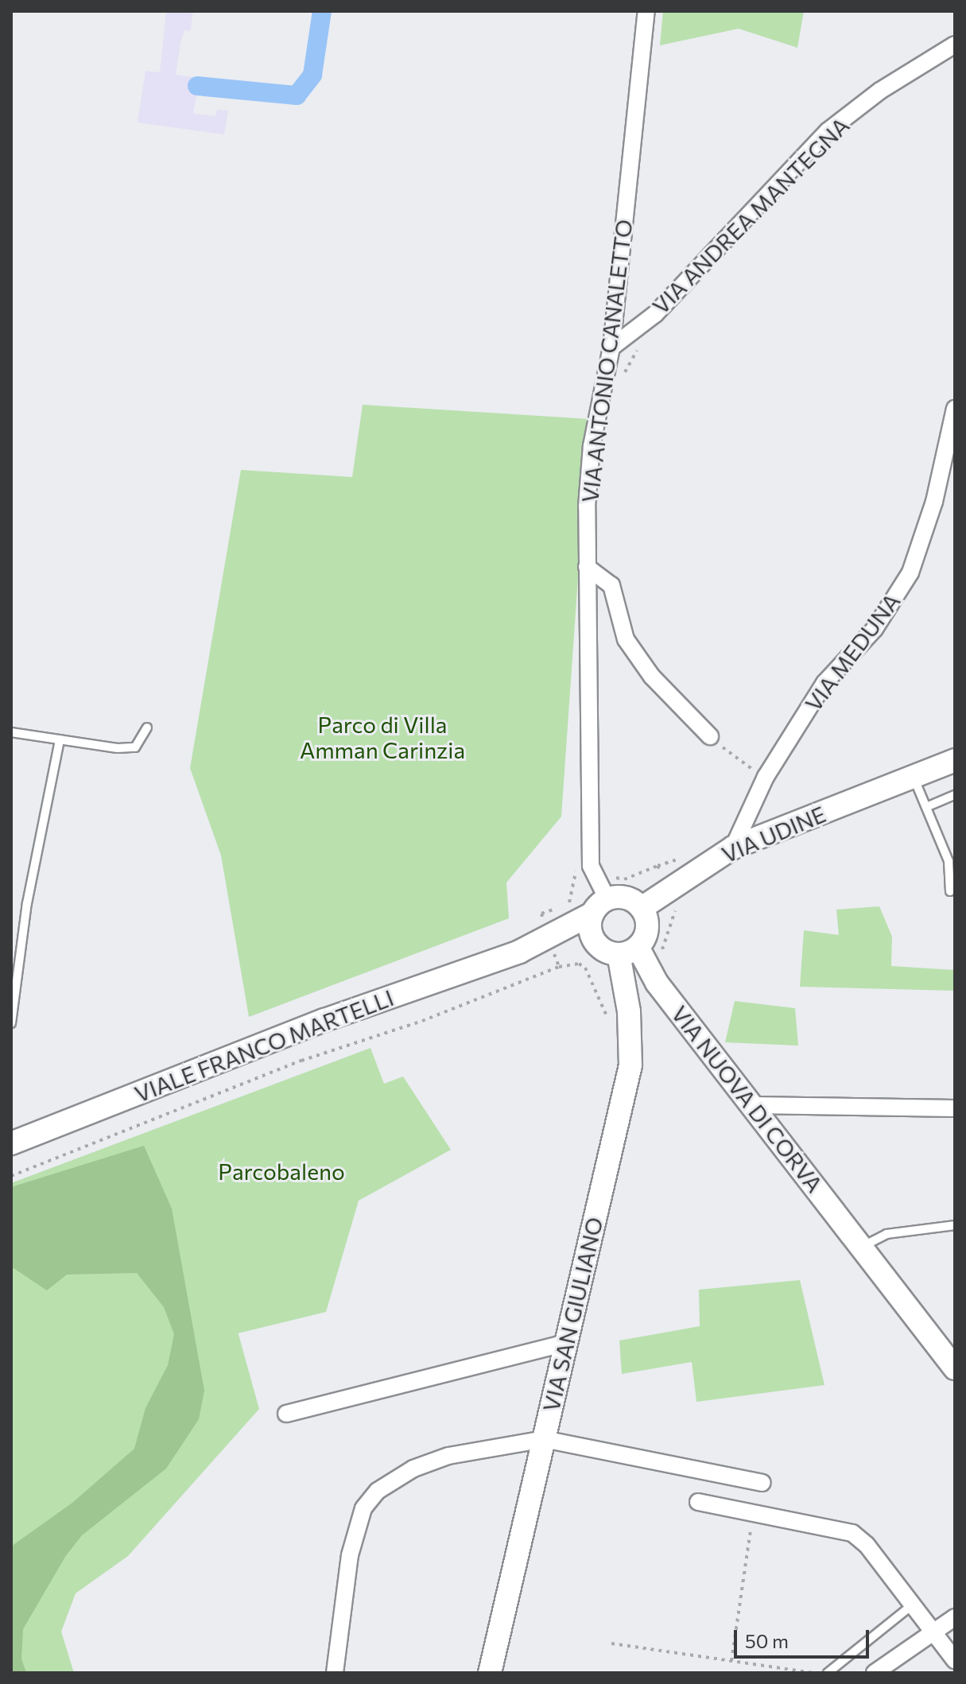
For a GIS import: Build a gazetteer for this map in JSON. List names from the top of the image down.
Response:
{
  "streets": {
    "main road": [
      "VIA UDINE",
      "VIALE FRANCO MARTELLI",
      "VIA NUOVA DI CORVA",
      "VIA SAN GIULIANO"
    ],
    "street": ["VIA ANDREA MANTEGNA", "VIA ANTONIO CANALETTO", "VIA MEDUNA"]
  },
  "crossings": [
    ["VIA ANDREA MANTEGNA", "VIA ANTONIO CANALETTO"],
    ["VIA ANTONIO CANALETTO", "VIA UDINE"],
    ["VIA ANTONIO CANALETTO", "VIALE FRANCO MARTELLI"],
    ["VIA ANTONIO CANALETTO", "VIA NUOVA DI CORVA"],
    ["VIA ANTONIO CANALETTO", "VIA SAN GIULIANO"],
    ["VIA MEDUNA", "VIA UDINE"],
    ["VIA UDINE", "VIALE FRANCO MARTELLI"],
    ["VIA UDINE", "VIA NUOVA DI CORVA"],
    ["VIA UDINE", "VIA SAN GIULIANO"],
    ["VIALE FRANCO MARTELLI", "VIA NUOVA DI CORVA"],
    ["VIALE FRANCO MARTELLI", "VIA SAN GIULIANO"],
    ["VIA NUOVA DI CORVA", "VIA SAN GIULIANO"]
  ],
  "parks": ["Parco di Villa Amman Carinzia", "Parcobaleno"],
  "scale_bar": "50 m"
}
